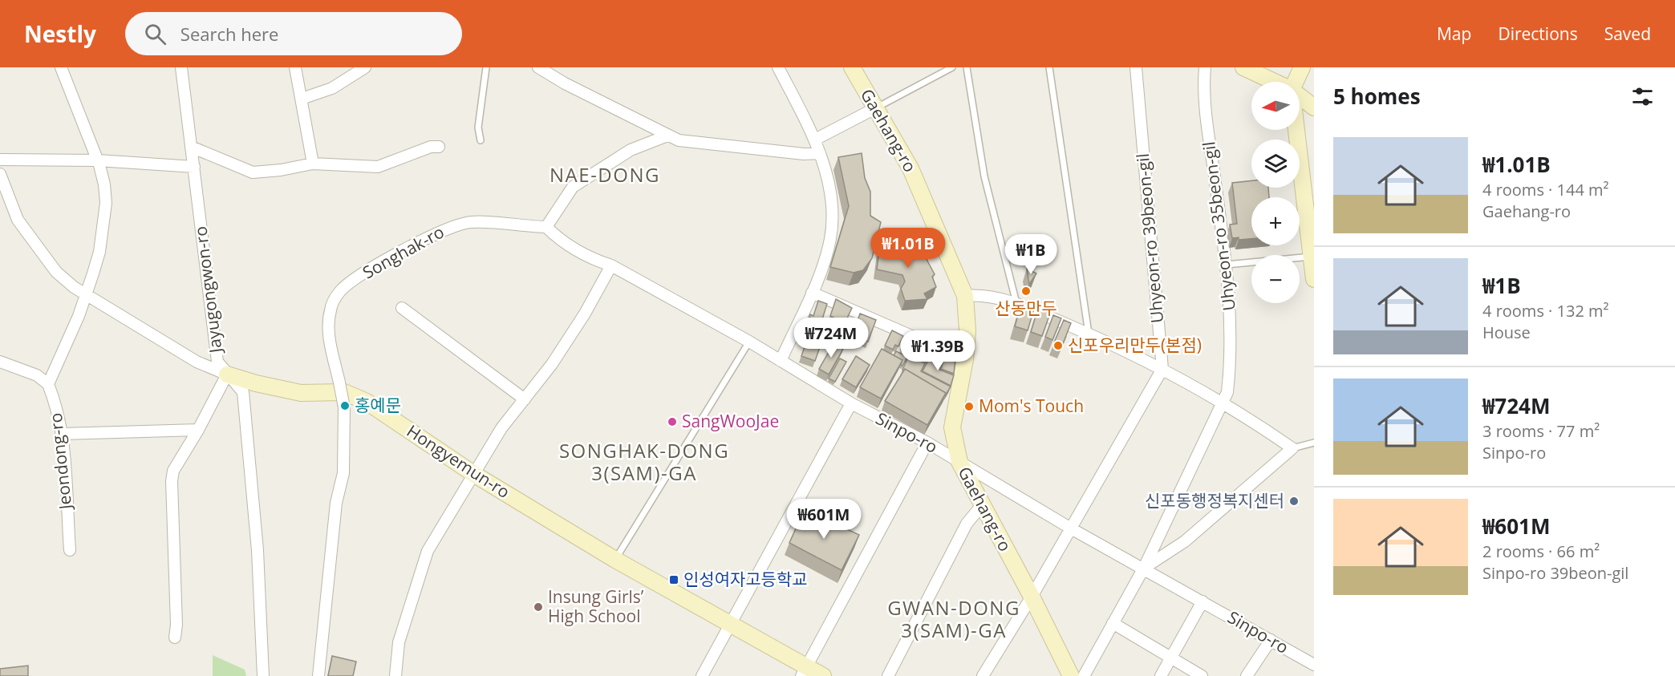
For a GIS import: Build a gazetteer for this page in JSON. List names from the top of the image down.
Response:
{
  "streets": {
    "street": [
      "Gaehang-ro",
      "Uhyeon-ro 35beon-gil",
      "Uhyeon-ro 39beon-gil",
      "Songhak-ro",
      "Jayugongwon-ro",
      "Sinpo-ro",
      "Jeondong-ro",
      "Hongyemun-ro"
    ]
  },
  "crossings": [
    ["Gaehang-ro", "Sinpo-ro"],
    ["Uhyeon-ro 35beon-gil", "Sinpo-ro"],
    ["Jayugongwon-ro", "Hongyemun-ro"]
  ],
  "districts": ["NAE-DONG", "SONGHAK-DONG 3(SAM)-GA", "GWAN-DONG 3(SAM)-GA"],
  "places": {
    "other": [
      "산동만두",
      "신포우리만두(본점)",
      "홍예문",
      "Mom's Touch",
      "SangWooJae",
      "신포동행정복지센터",
      "Insung Girls’ High School"
    ],
    "transit": ["인성여자고등학교"]
  },
  "north": "left",
  "page": {
    "header": "Nestly",
    "search": "Search here",
    "nav": ["Map", "Directions", "Saved"],
    "heading": "5 homes",
    "map_buttons": ["+", "−"],
    "list": [
      {
        "name": "₩1.01B",
        "note": "4 rooms · 144 m² · Gaehang-ro"
      },
      {
        "name": "₩1B",
        "note": "4 rooms · 132 m² · House"
      },
      {
        "name": "₩724M",
        "note": "3 rooms · 77 m² · Sinpo-ro"
      },
      {
        "name": "₩601M",
        "note": "2 rooms · 66 m² · Sinpo-ro 39beon-gil"
      }
    ],
    "price": [
      "₩1.01B",
      "₩1B",
      "₩724M",
      "₩1.39B",
      "₩601M"
    ]
  }
}
